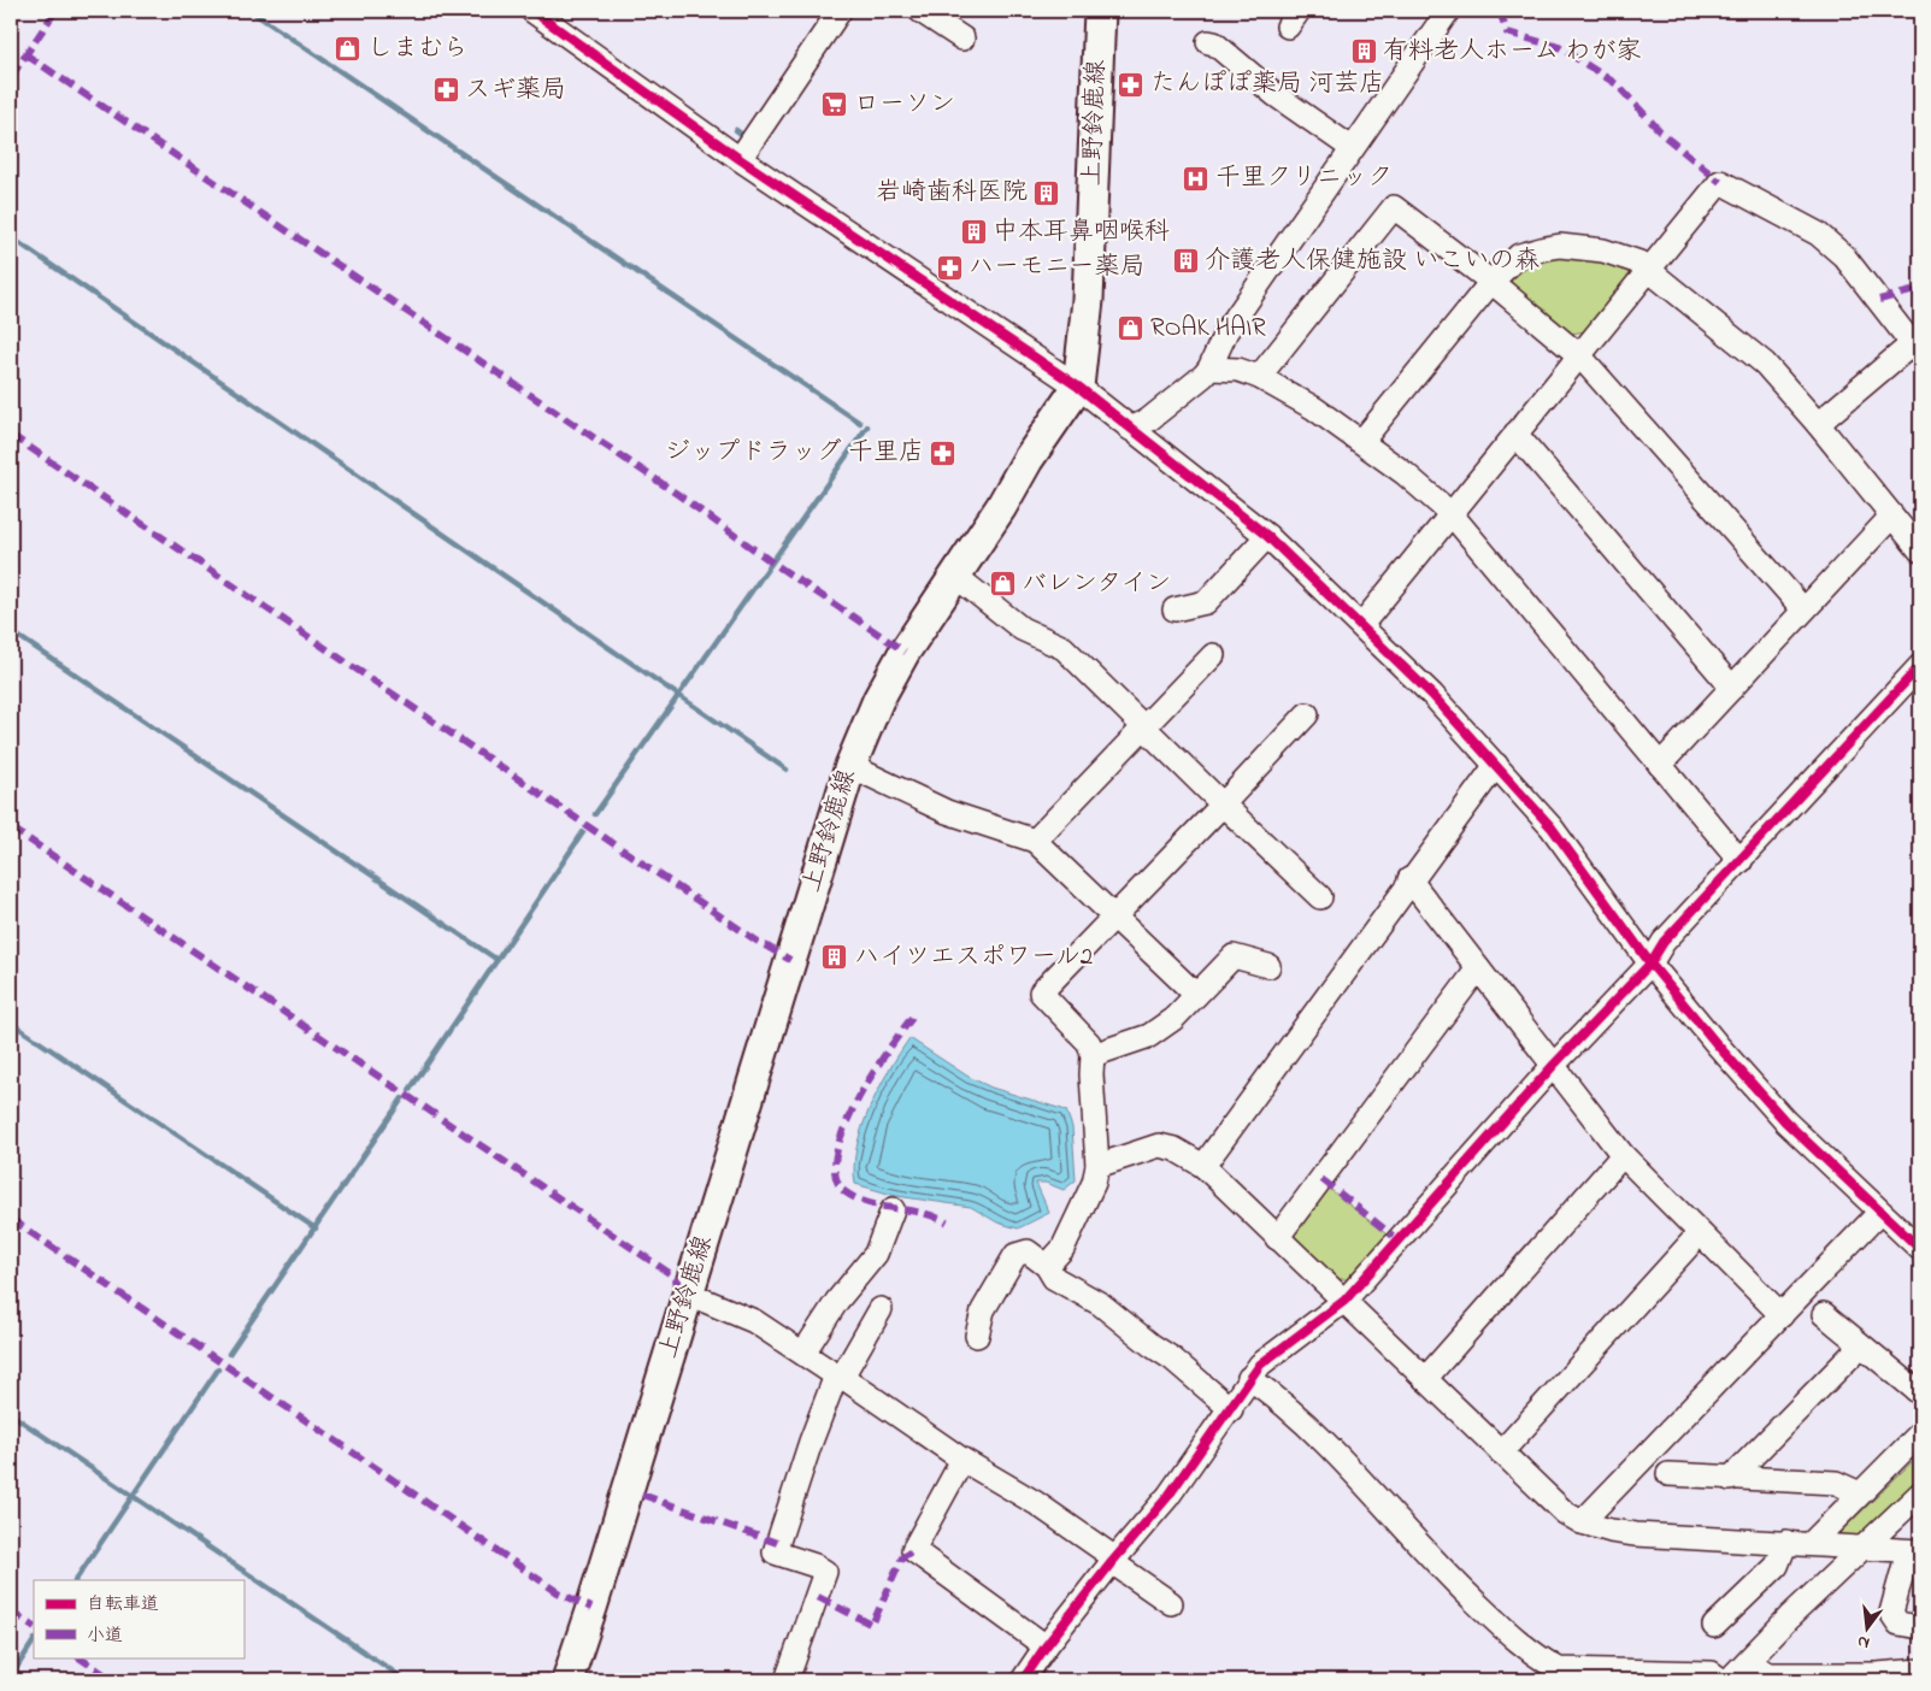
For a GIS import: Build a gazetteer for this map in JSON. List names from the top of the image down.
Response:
{
  "streets": {
    "main road": ["上野鈴鹿線"]
  },
  "places": {
    "shop": ["しまむら", "ROAK HAIR", "バレンタイン"],
    "building": [
      "有料老人ホーム わが家",
      "岩崎歯科医院",
      "中本耳鼻咽喉科",
      "介護老人保健施設 いこいの森",
      "ハイツエスポワール2"
    ],
    "pharmacy": [
      "たんぽぽ薬局 河芸店",
      "スギ薬局",
      "ハーモニー薬局",
      "ジップドラッグ 千里店"
    ],
    "supermarket": ["ローソン"],
    "hospital": ["千里クリニック"]
  },
  "legend": ["自転車道", "小道"],
  "north": "bottom"
}
